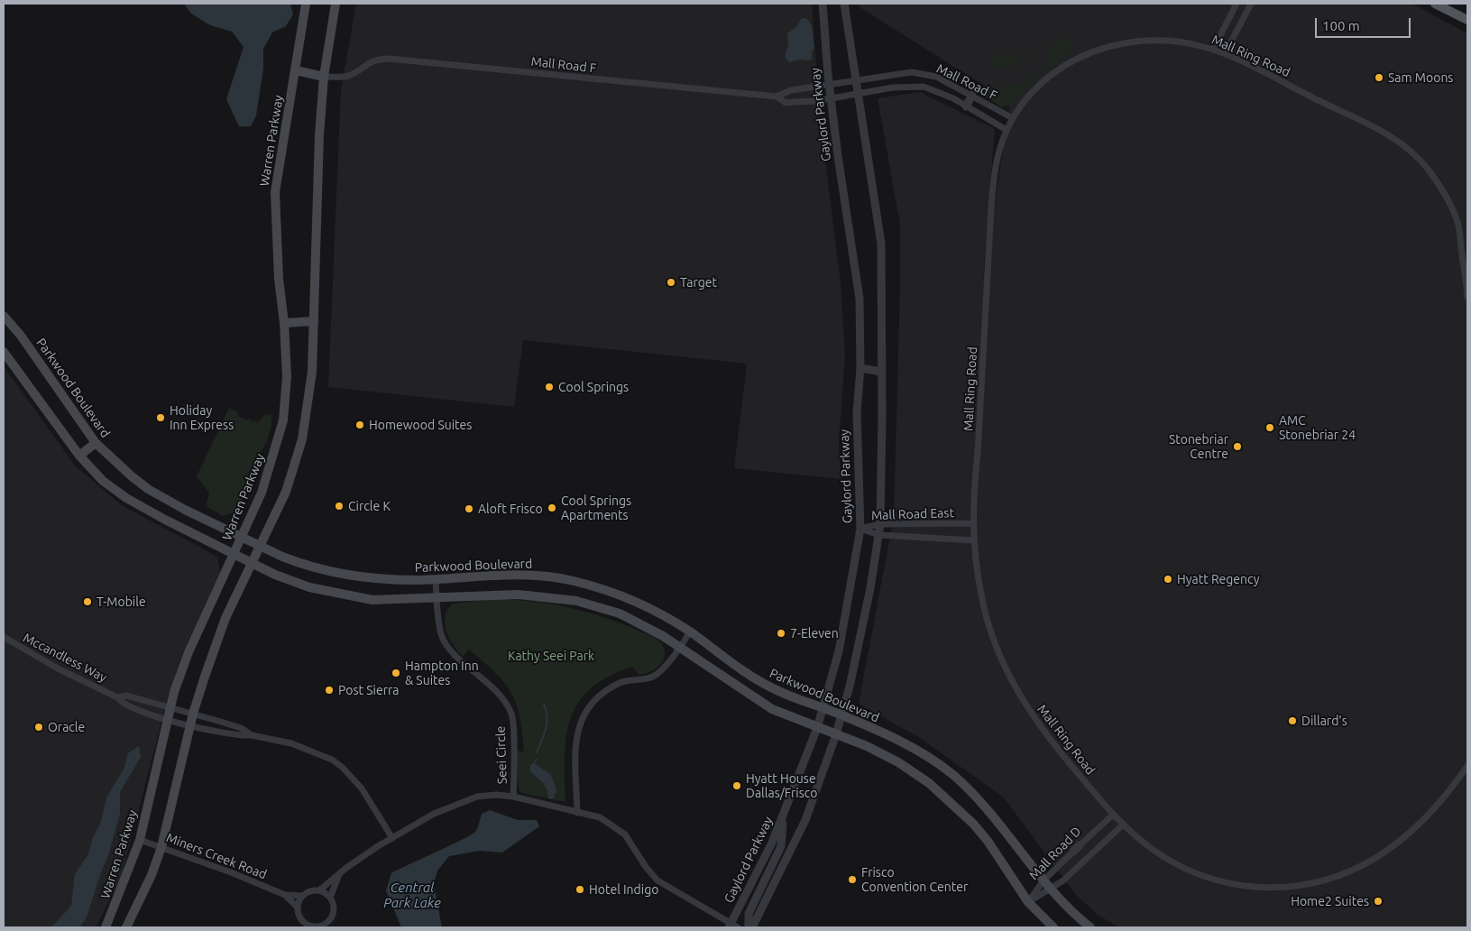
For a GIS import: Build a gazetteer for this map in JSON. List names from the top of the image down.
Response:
{
  "streets": {
    "main road": ["Warren Parkway", "Parkwood Boulevard"],
    "street": [
      "Mall Ring Road",
      "Mall Road F",
      "Gaylord Parkway",
      "Mall Road East",
      "Mccandless Way",
      "Seei Circle",
      "Mall Road D",
      "Miners Creek Road"
    ]
  },
  "crossings": [
    ["Mall Ring Road", "Mall Road F"],
    ["Mall Ring Road", "Mall Road East"],
    ["Mall Ring Road", "Mall Road D"],
    ["Mall Road F", "Gaylord Parkway"],
    ["Gaylord Parkway", "Parkwood Boulevard"],
    ["Gaylord Parkway", "Mall Road East"],
    ["Warren Parkway", "Parkwood Boulevard"],
    ["Warren Parkway", "Mccandless Way"],
    ["Warren Parkway", "Miners Creek Road"],
    ["Parkwood Boulevard", "Seei Circle"],
    ["Parkwood Boulevard", "Mall Road D"]
  ],
  "water": ["Central Park Lake"],
  "parks": ["Kathy Seei Park"],
  "places": [
    "Sam Moons",
    "Target",
    "Cool Springs",
    "Holiday Inn Express",
    "Homewood Suites",
    "AMC Stonebriar 24",
    "Stonebriar Centre",
    "Circle K",
    "Cool Springs Apartments",
    "Aloft Frisco",
    "Hyatt Regency",
    "T-Mobile",
    "7-Eleven",
    "Hampton Inn & Suites",
    "Post Sierra",
    "Dillard's",
    "Oracle",
    "Hyatt House Dallas/Frisco",
    "Frisco Convention Center",
    "Hotel Indigo",
    "Home2 Suites"
  ],
  "scale_bar": "100 m"
}
